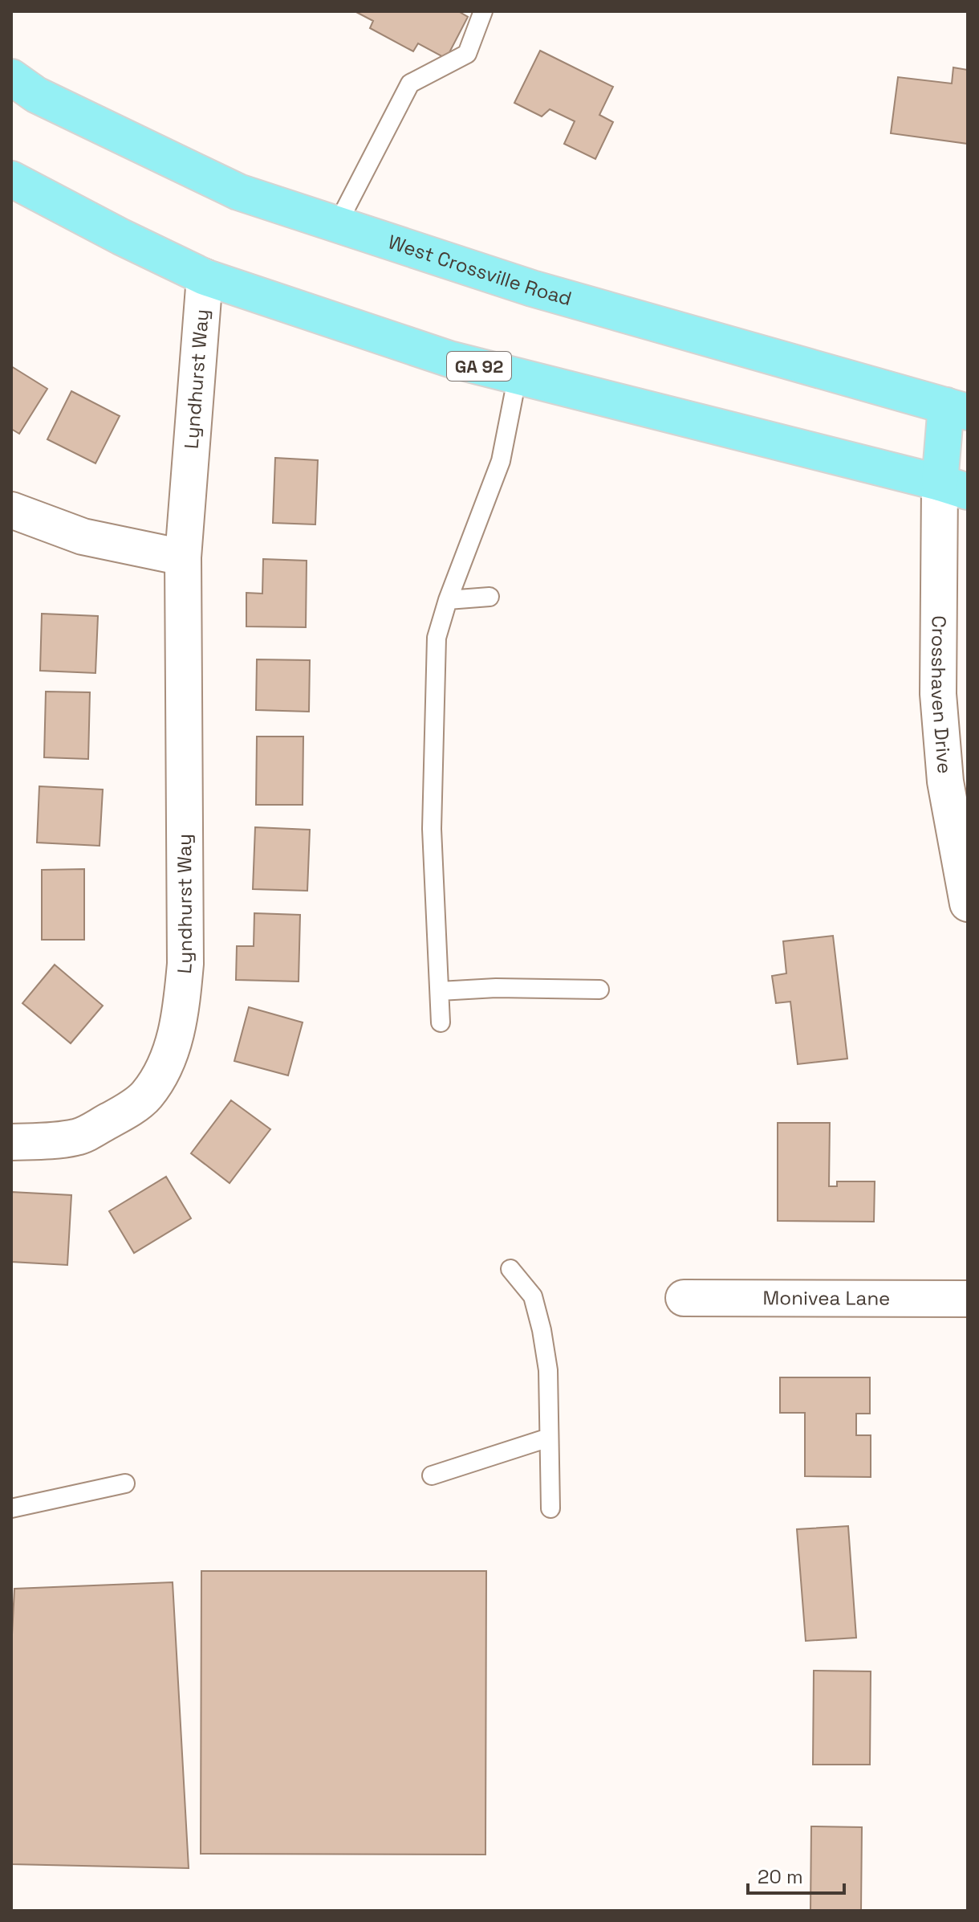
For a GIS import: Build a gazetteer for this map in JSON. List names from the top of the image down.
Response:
{
  "streets": {
    "main road": ["West Crossville Road", "GA 92"],
    "street": ["Lyndhurst Way", "Crosshaven Drive", "Monivea Lane"]
  },
  "crossings": [
    ["GA 92", "Lyndhurst Way"],
    ["GA 92", "Crosshaven Drive"]
  ],
  "scale_bar": "20 m"
}
